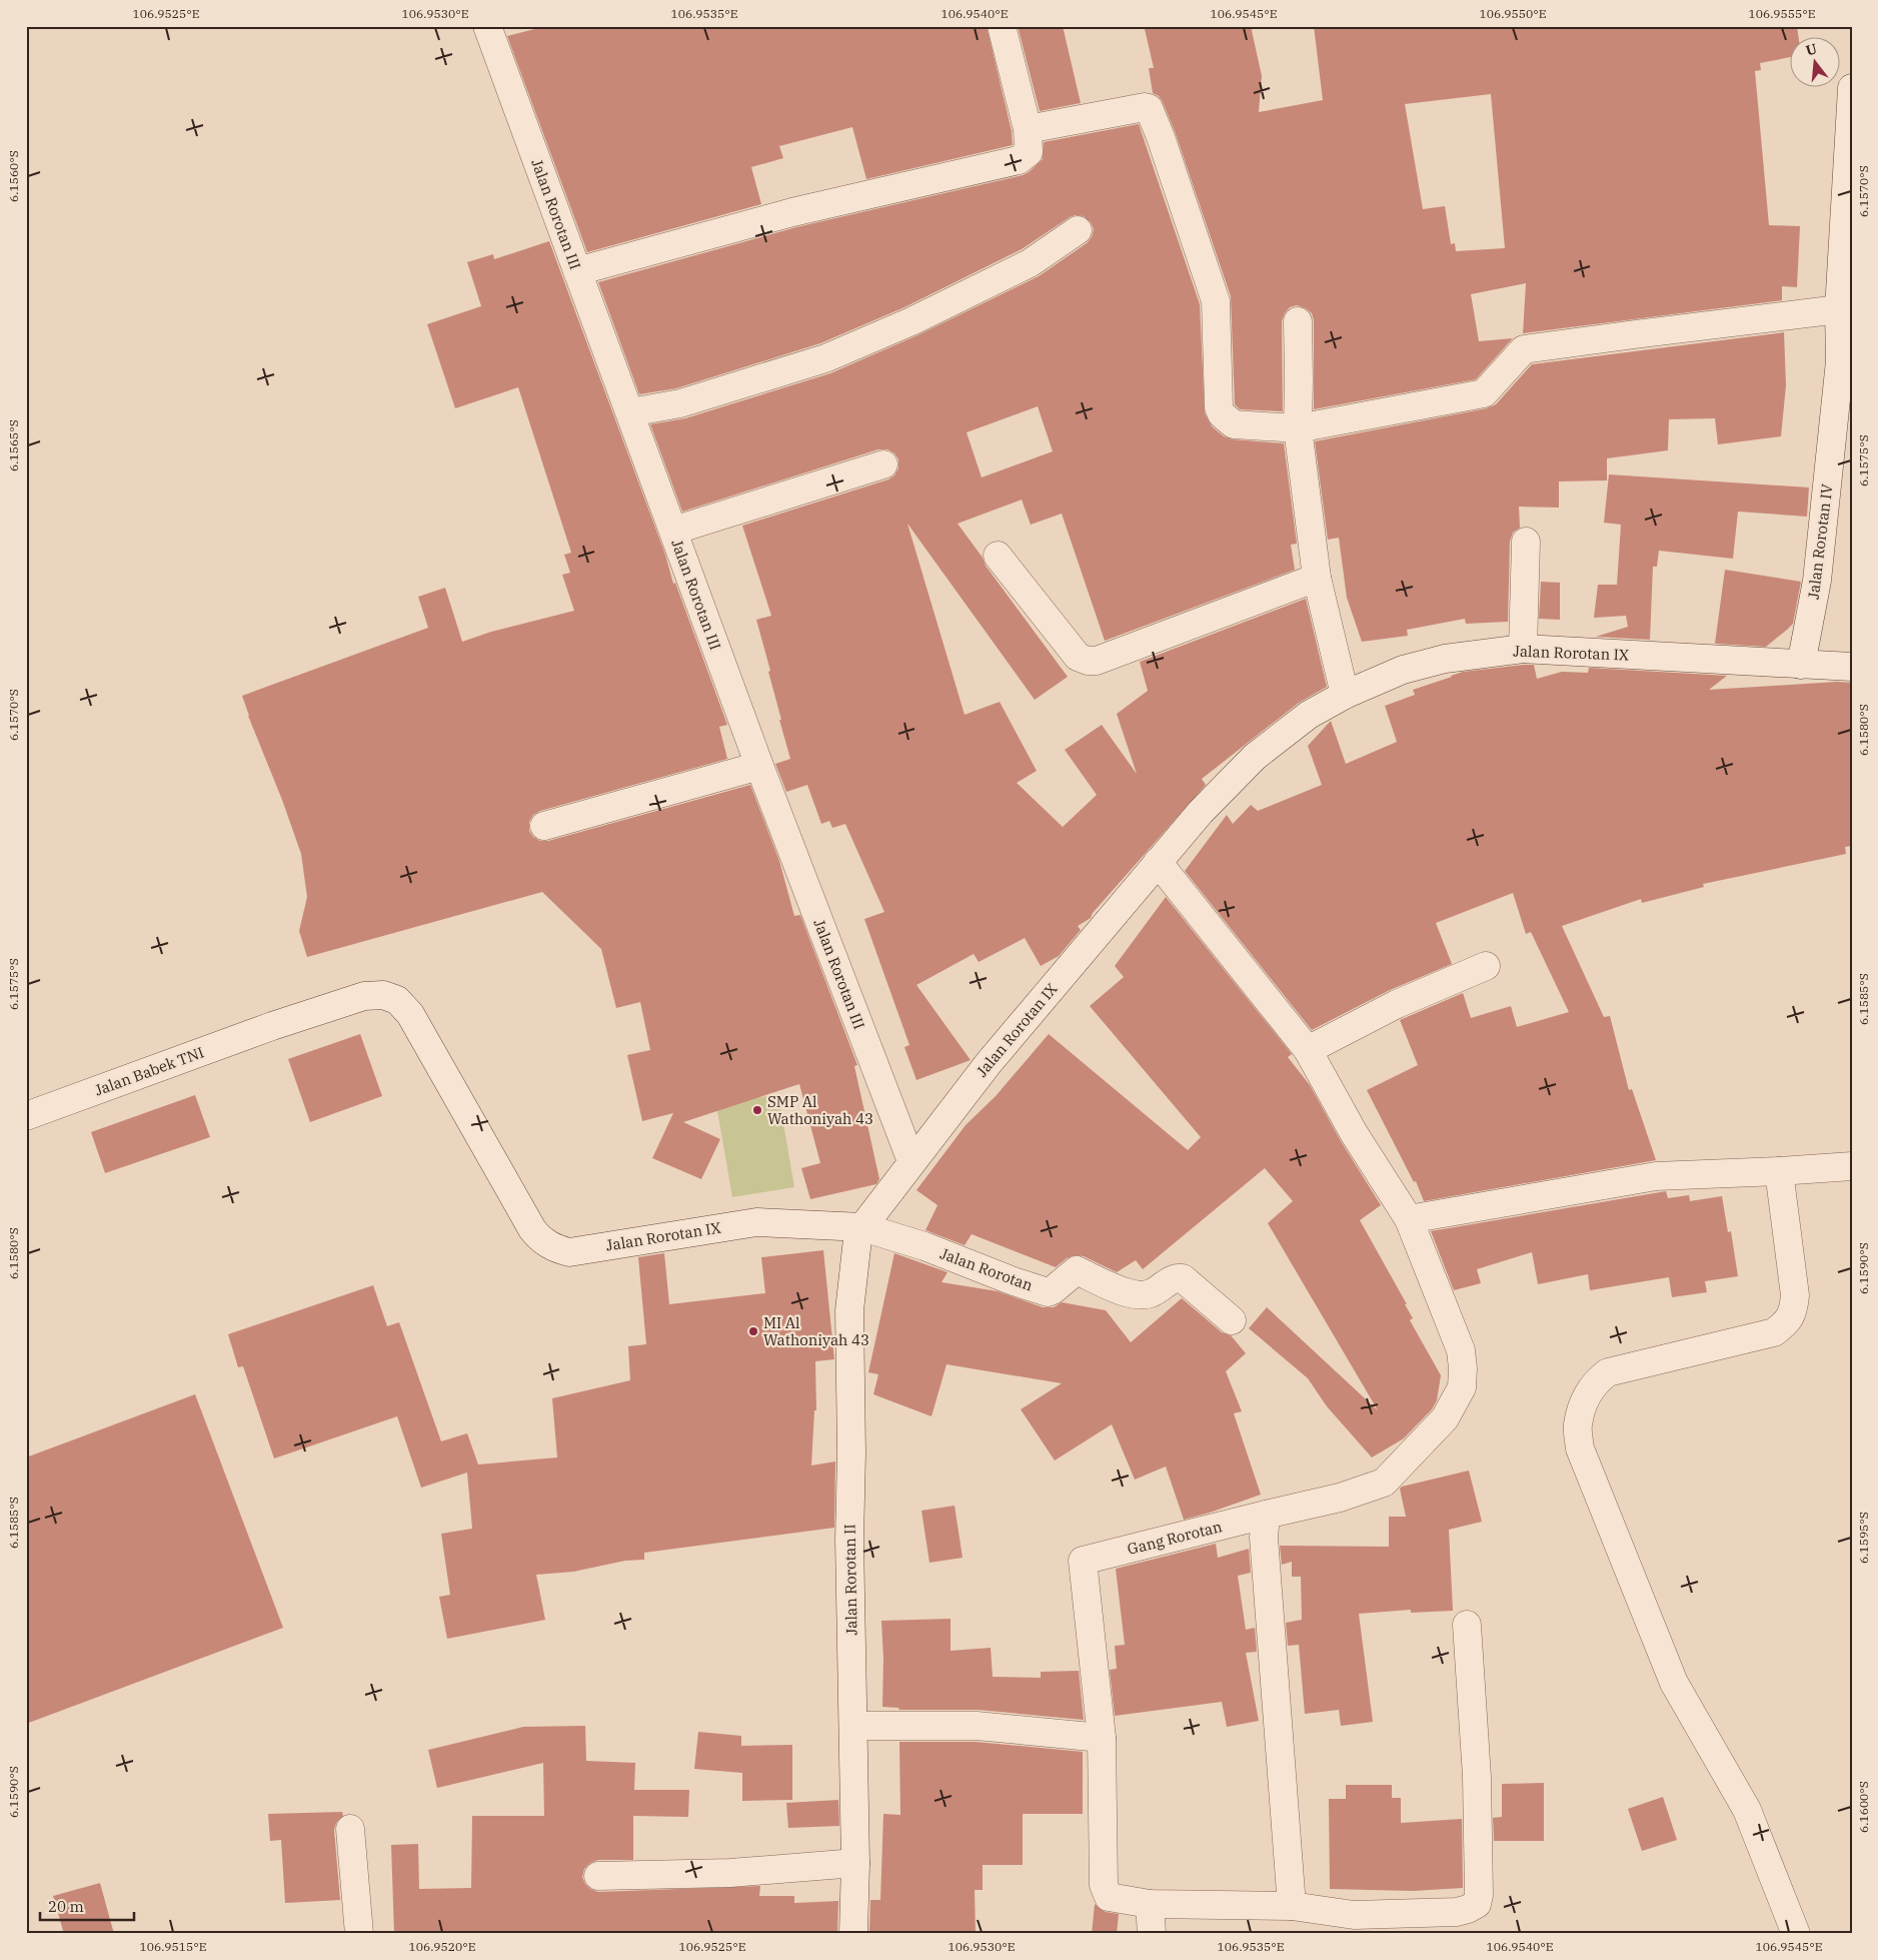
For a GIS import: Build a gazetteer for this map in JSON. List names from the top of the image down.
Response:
{
  "streets": {
    "street": [
      "Jalan Rorotan III",
      "Jalan Rorotan IV",
      "Jalan Rorotan IX",
      "Jalan Babek TNI",
      "Jalan Rorotan",
      "Gang Rorotan",
      "Jalan Rorotan II"
    ]
  },
  "crossings": [
    ["Jalan Rorotan III", "Jalan Rorotan IX"],
    ["Jalan Rorotan IV", "Jalan Rorotan IX"],
    ["Jalan Rorotan IX", "Jalan Babek TNI"],
    ["Jalan Rorotan IX", "Jalan Rorotan"],
    ["Jalan Rorotan IX", "Gang Rorotan"],
    ["Jalan Rorotan IX", "Jalan Rorotan II"],
    ["Jalan Rorotan", "Jalan Rorotan II"]
  ],
  "places": ["SMP Al Wathoniyah 43", "MI Al Wathoniyah 43"],
  "scale_bar": "20 m",
  "north": "top",
  "coordinates": [
    "106.9525°E",
    "106.9530°E",
    "106.9535°E",
    "106.9540°E",
    "106.9545°E",
    "106.9550°E",
    "106.9555°E",
    "6.1560°S",
    "6.1570°S",
    "6.1565°S",
    "6.1575°S",
    "6.1580°S",
    "6.1585°S",
    "6.1590°S",
    "6.1595°S",
    "6.1600°S",
    "106.9515°E",
    "106.9520°E"
  ]
}
